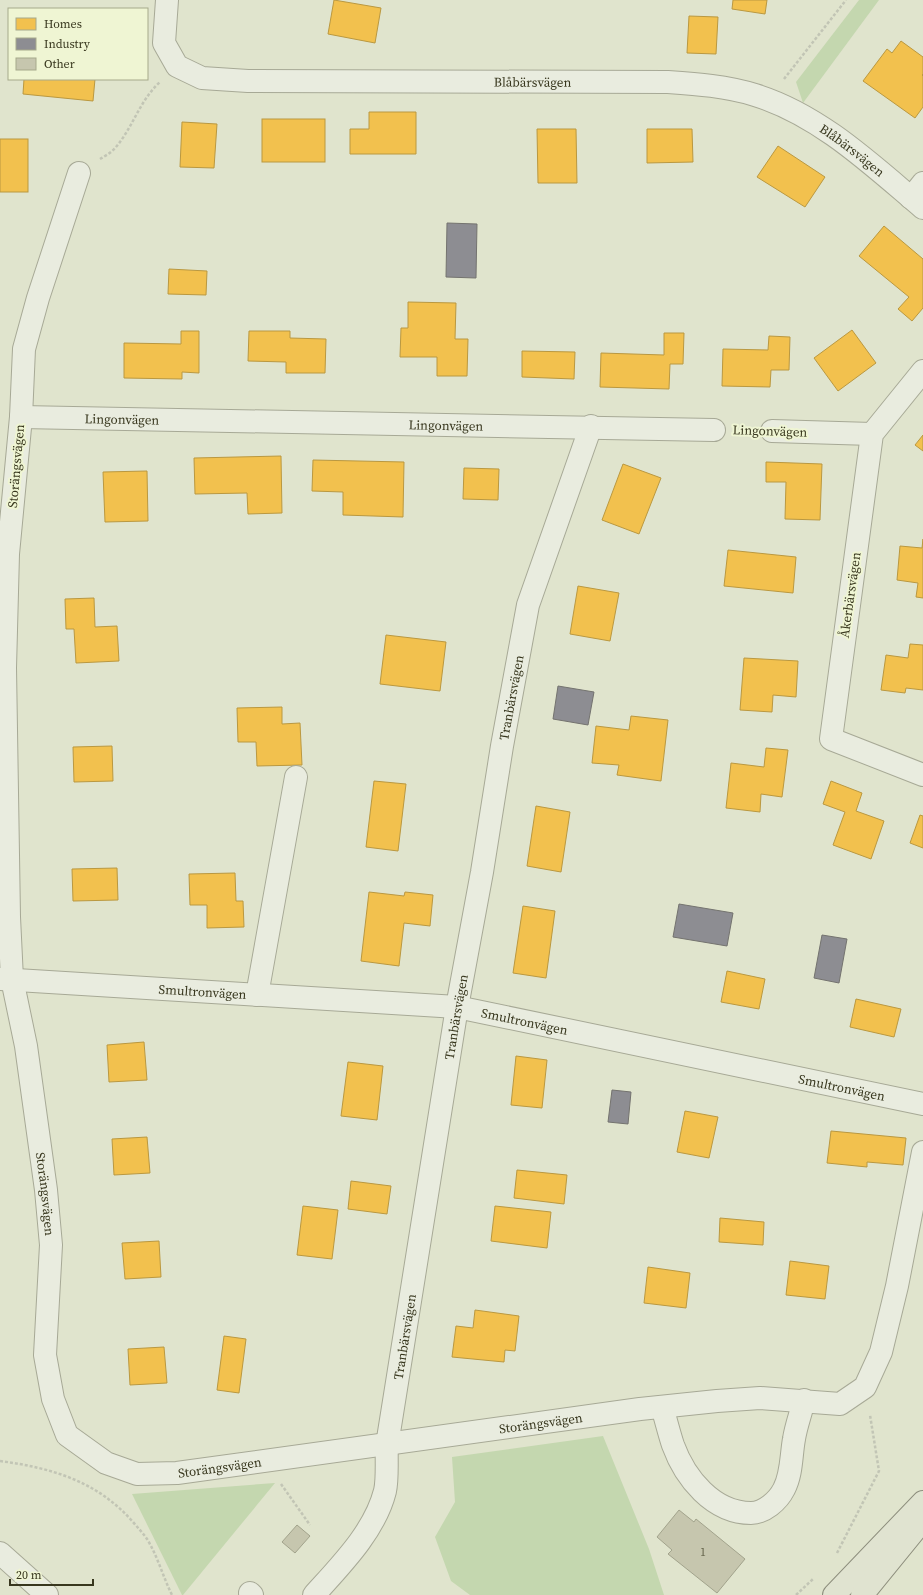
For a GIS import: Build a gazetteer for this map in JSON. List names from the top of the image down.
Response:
{
  "streets": {
    "street": [
      "Blåbärsvägen",
      "Lingonvägen",
      "Storängsvägen",
      "Åkerbärsvägen",
      "Tranbärsvägen",
      "Smultronvägen"
    ]
  },
  "crossings": [
    ["Lingonvägen", "Storängsvägen"],
    ["Lingonvägen", "Åkerbärsvägen"],
    ["Lingonvägen", "Tranbärsvägen"],
    ["Storängsvägen", "Tranbärsvägen"],
    ["Storängsvägen", "Smultronvägen"],
    ["Tranbärsvägen", "Smultronvägen"]
  ],
  "house_numbers": ["1"],
  "legend": ["Homes", "Industry", "Other"],
  "scale_bar": "20 m"
}
